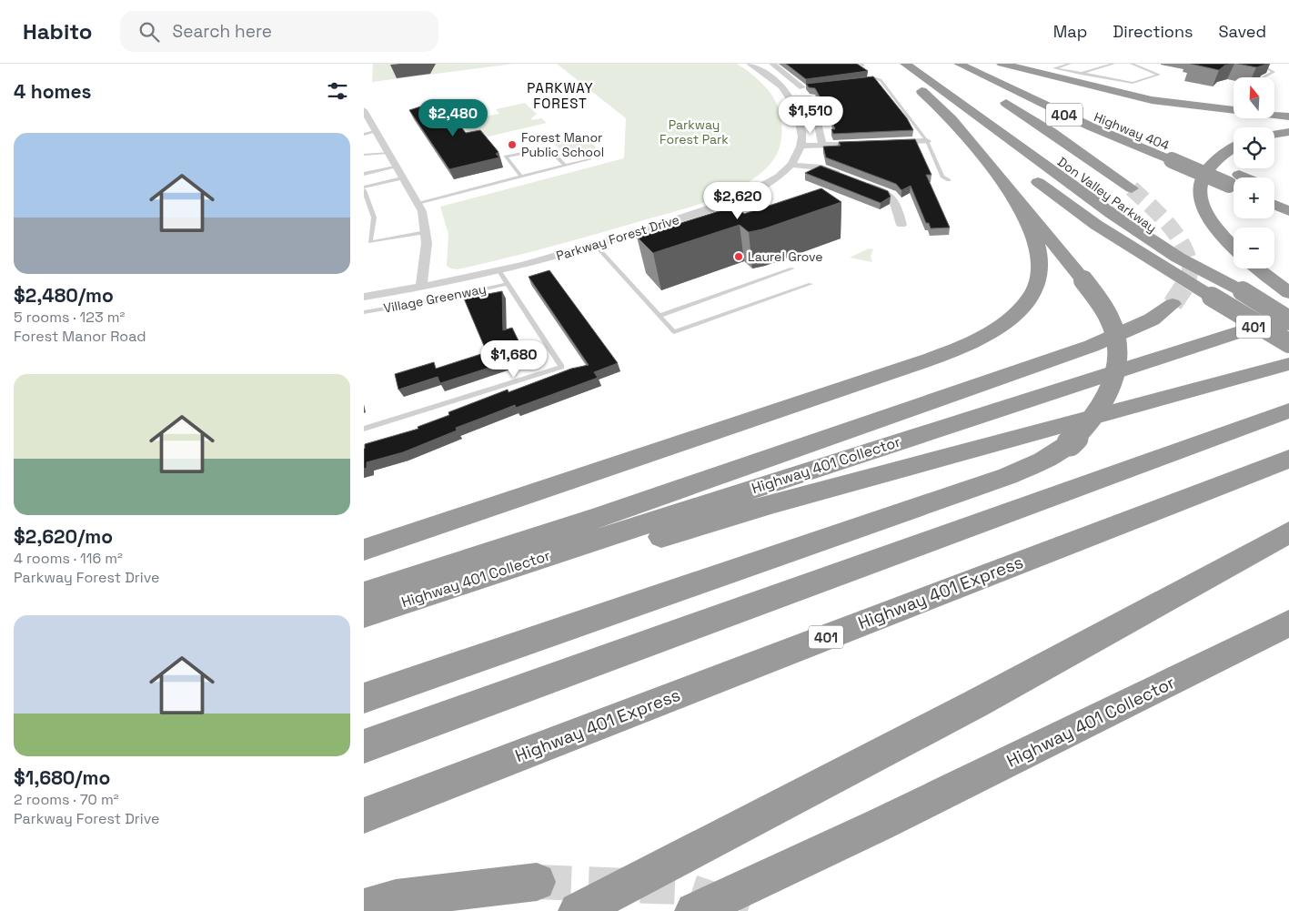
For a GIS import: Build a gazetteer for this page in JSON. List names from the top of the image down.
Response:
{
  "streets": {
    "highway": [
      "404",
      "Highway 404",
      "Don Valley Parkway",
      "401",
      "Highway 401 Collector",
      "Highway 401 Express"
    ],
    "street": ["Parkway Forest Drive"],
    "lane": ["Village Greenway"]
  },
  "crossings": [
    ["Parkway Forest Drive", "Village Greenway"]
  ],
  "districts": ["PARKWAY FOREST"],
  "parks": ["Parkway Forest Park"],
  "places": ["Forest Manor Public School", "Laurel Grove"],
  "north": "top",
  "page": {
    "header": "Habito",
    "search": "Search here",
    "nav": ["Map", "Directions", "Saved"],
    "heading": "4 homes",
    "map_buttons": ["+", "−"],
    "price": [
      "$1,510",
      "$2,480",
      "$2,620",
      "$1,680"
    ],
    "list": [
      {
        "name": "$2,480/mo",
        "note": "5 rooms · 123 m² · Forest Manor Road"
      },
      {
        "name": "$2,620/mo",
        "note": "4 rooms · 116 m² · Parkway Forest Drive"
      },
      {
        "name": "$1,680/mo",
        "note": "2 rooms · 70 m² · Parkway Forest Drive"
      }
    ]
  }
}
